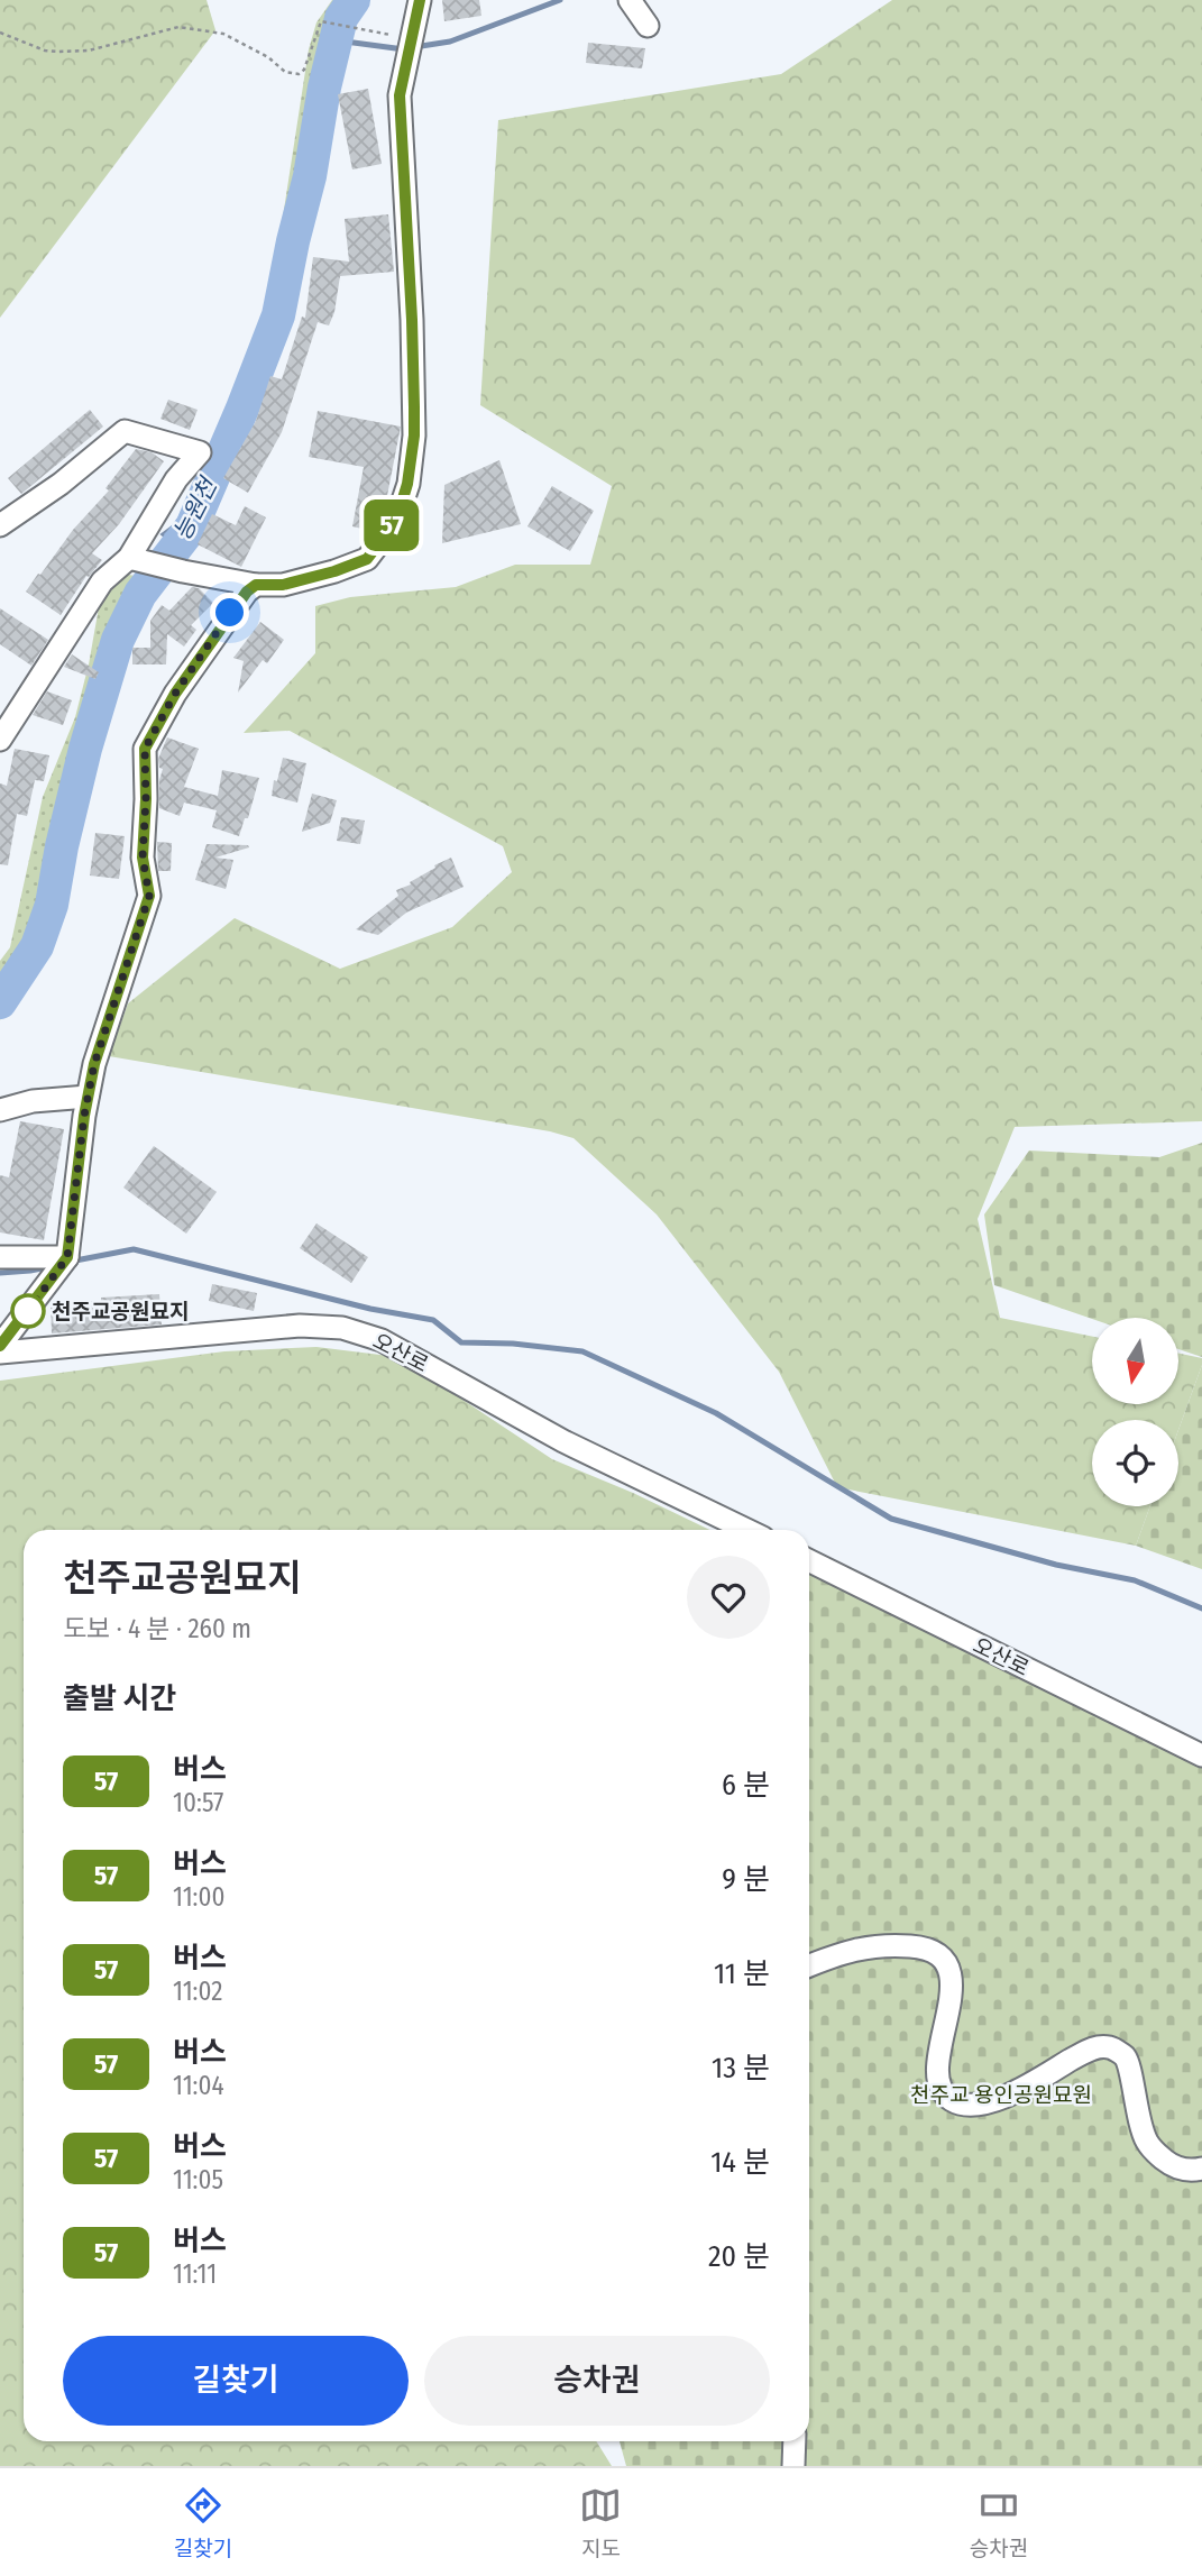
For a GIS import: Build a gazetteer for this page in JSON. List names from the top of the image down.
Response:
{
  "streets": {
    "street": ["오산로"]
  },
  "water": ["능원천"],
  "parks": ["천주교 용인공원묘원"],
  "places": ["천주교공원묘지"],
  "lines": ["bus line 57"],
  "north": "bottom",
  "page": {
    "on_map": "57",
    "heading": [
      ["천주교공원묘지", "도보 · 4 분 · 260 m"],
      "출발 시간"
    ],
    "list": [
      {
        "mark": "57",
        "name": "버스",
        "note": "10:57",
        "value": "6 분"
      },
      {
        "mark": "57",
        "name": "버스",
        "note": "11:00",
        "value": "9 분"
      },
      {
        "mark": "57",
        "name": "버스",
        "note": "11:02",
        "value": "11 분"
      },
      {
        "mark": "57",
        "name": "버스",
        "note": "11:04",
        "value": "13 분"
      },
      {
        "mark": "57",
        "name": "버스",
        "note": "11:05",
        "value": "14 분"
      },
      {
        "mark": "57",
        "name": "버스",
        "note": "11:11",
        "value": "20 분"
      }
    ],
    "buttons": ["길찾기", "승차권"],
    "tabs": ["길찾기", "지도", "승차권"]
  }
}
